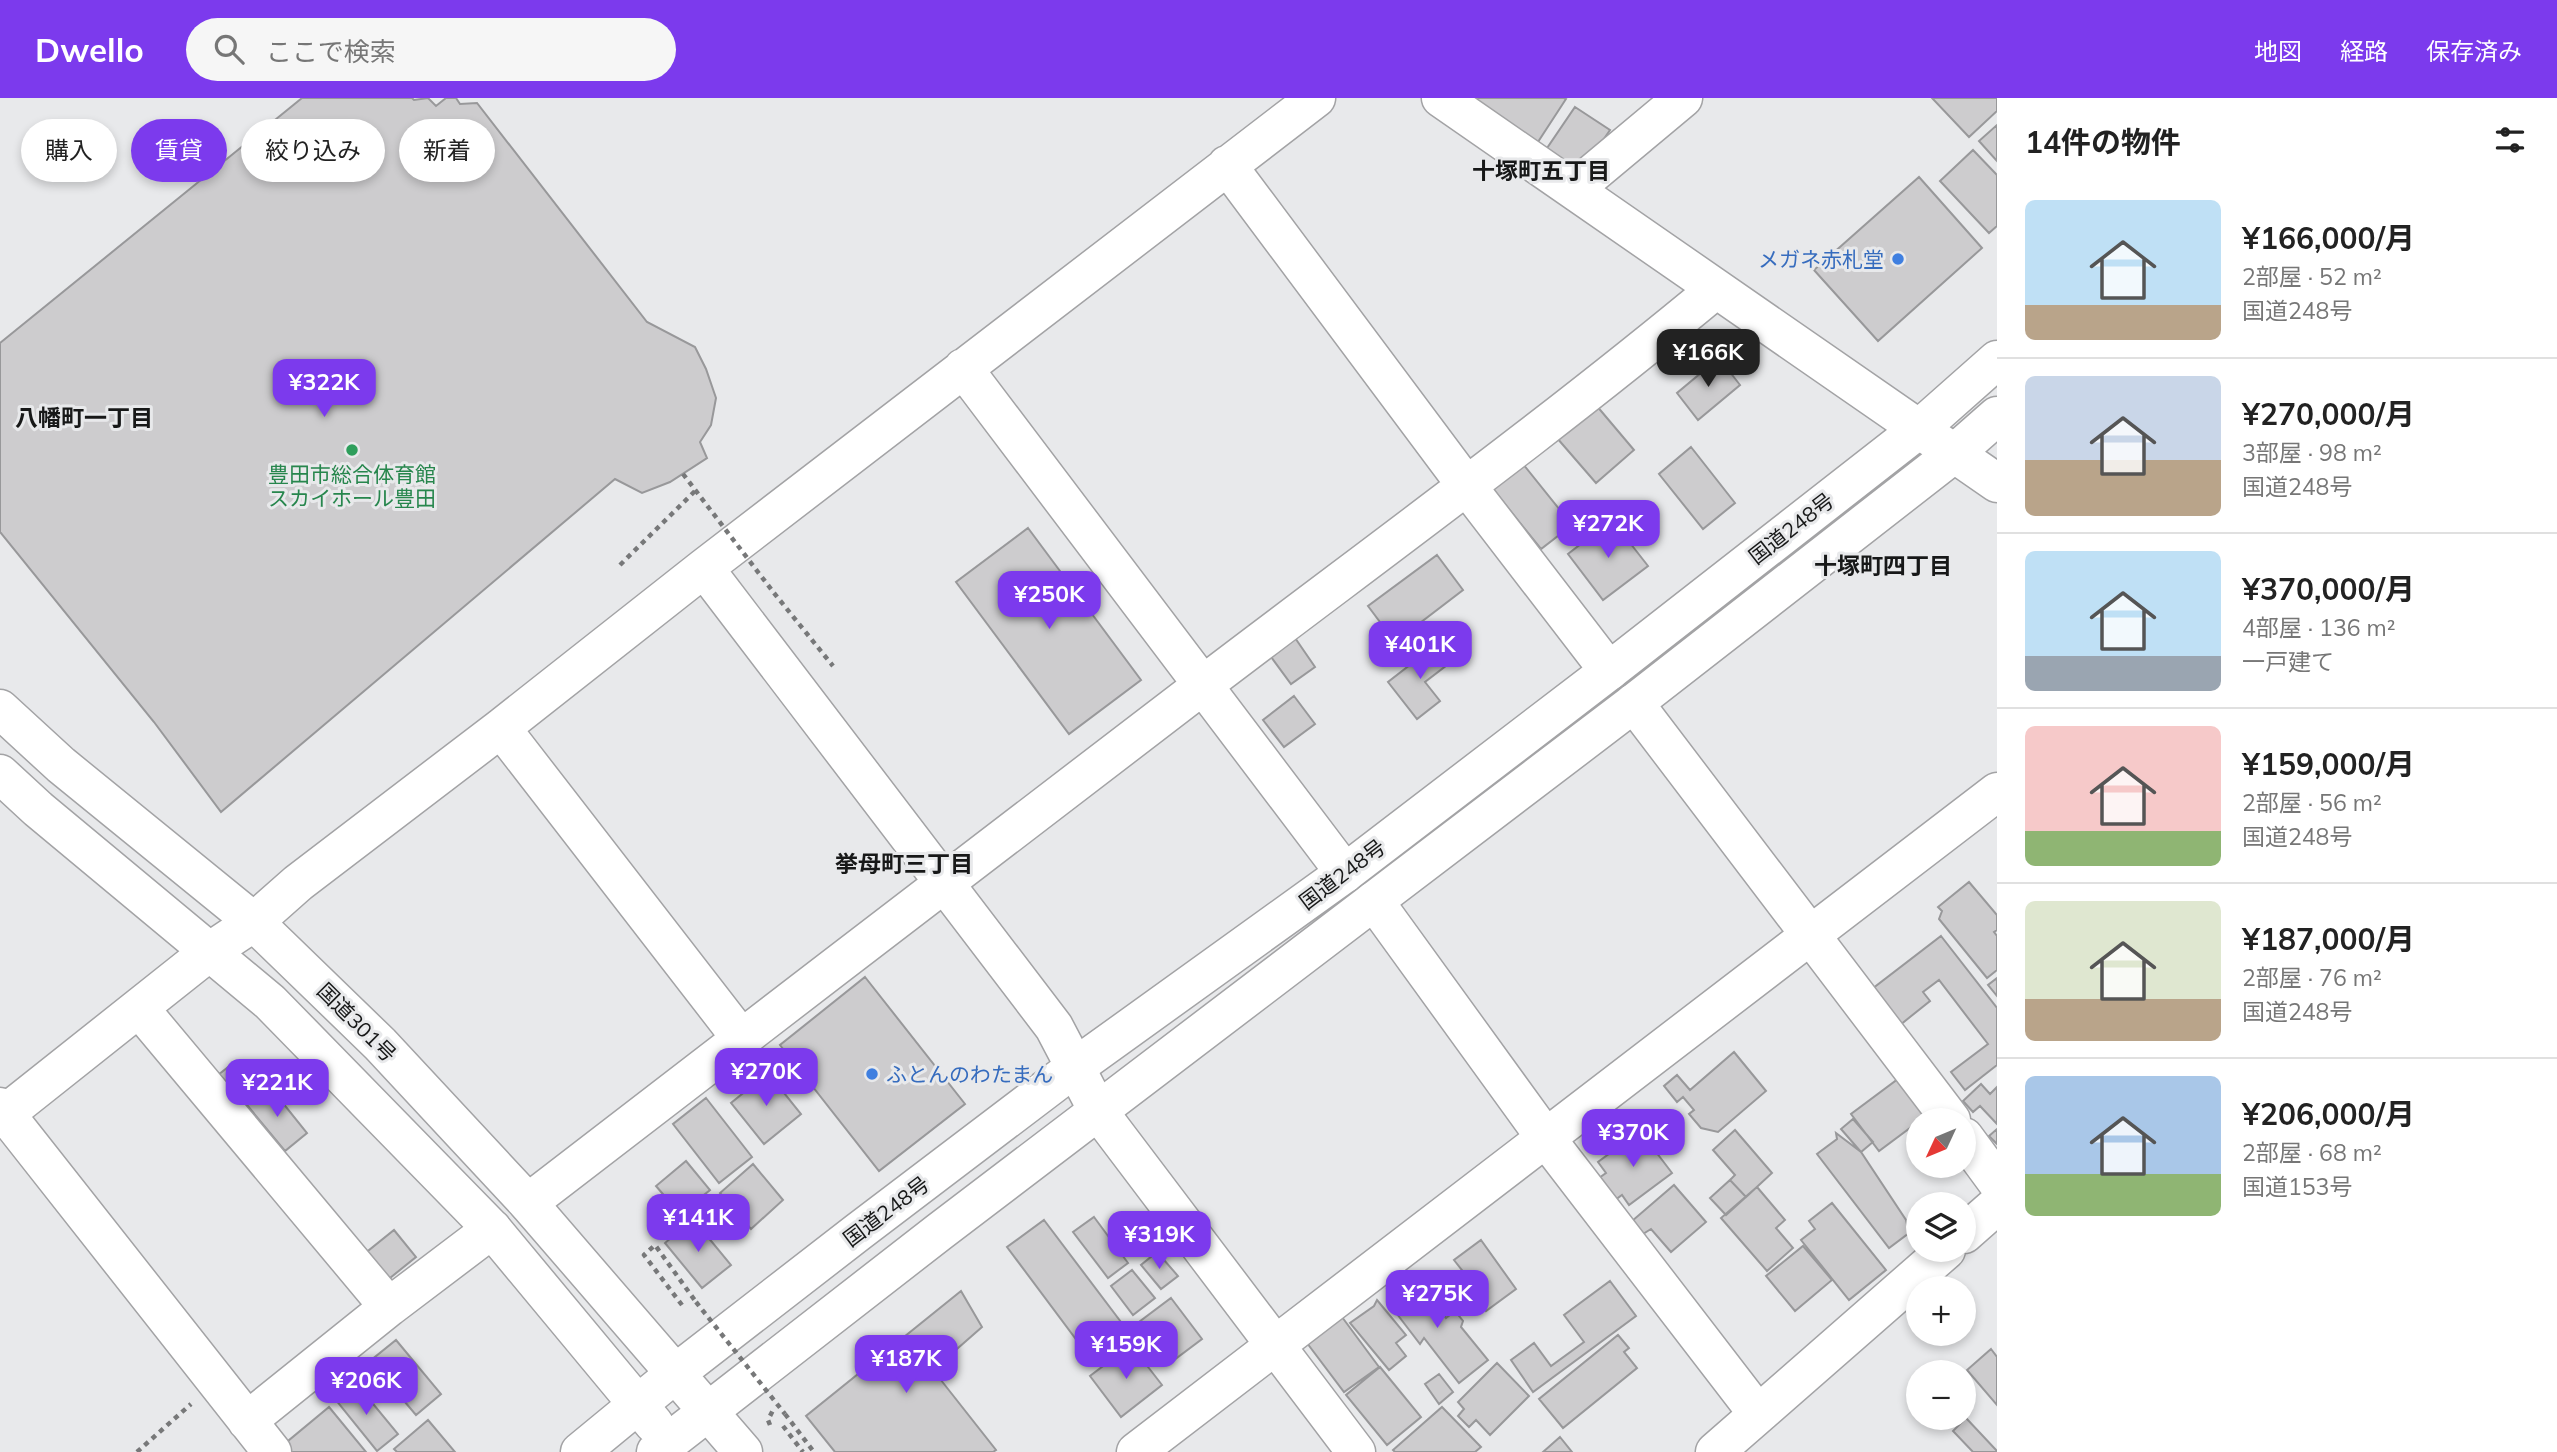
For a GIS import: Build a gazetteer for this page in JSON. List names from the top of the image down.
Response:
{
  "streets": {
    "main road": ["国道248号", "国道301号"]
  },
  "crossings": [
    ["国道248号", "国道301号"]
  ],
  "districts": [
    "十塚町五丁目",
    "八幡町一丁目",
    "十塚町四丁目",
    "挙母町三丁目"
  ],
  "places": ["メガネ赤札堂", "豊田市総合体育館 スカイホール豊田", "ふとんのわたまん"],
  "north": "bottom left",
  "page": {
    "header": "Dwello",
    "search": "ここで検索",
    "nav": ["地図", "経路", "保存済み"],
    "heading": "14件の物件",
    "chip": [
      "購入",
      "賃貸",
      "絞り込み",
      "新着"
    ],
    "list": [
      {
        "name": "¥166,000/月",
        "note": "2部屋 · 52 m² · 国道248号"
      },
      {
        "name": "¥270,000/月",
        "note": "3部屋 · 98 m² · 国道248号"
      },
      {
        "name": "¥370,000/月",
        "note": "4部屋 · 136 m² · 一戸建て"
      },
      {
        "name": "¥159,000/月",
        "note": "2部屋 · 56 m² · 国道248号"
      },
      {
        "name": "¥187,000/月",
        "note": "2部屋 · 76 m² · 国道248号"
      },
      {
        "name": "¥206,000/月",
        "note": "2部屋 · 68 m² · 国道153号"
      }
    ],
    "price": [
      "¥166K",
      "¥322K",
      "¥272K",
      "¥250K",
      "¥401K",
      "¥270K",
      "¥221K",
      "¥370K",
      "¥141K",
      "¥319K",
      "¥275K",
      "¥159K",
      "¥187K",
      "¥206K"
    ],
    "map_buttons": ["+", "−"]
  }
}
